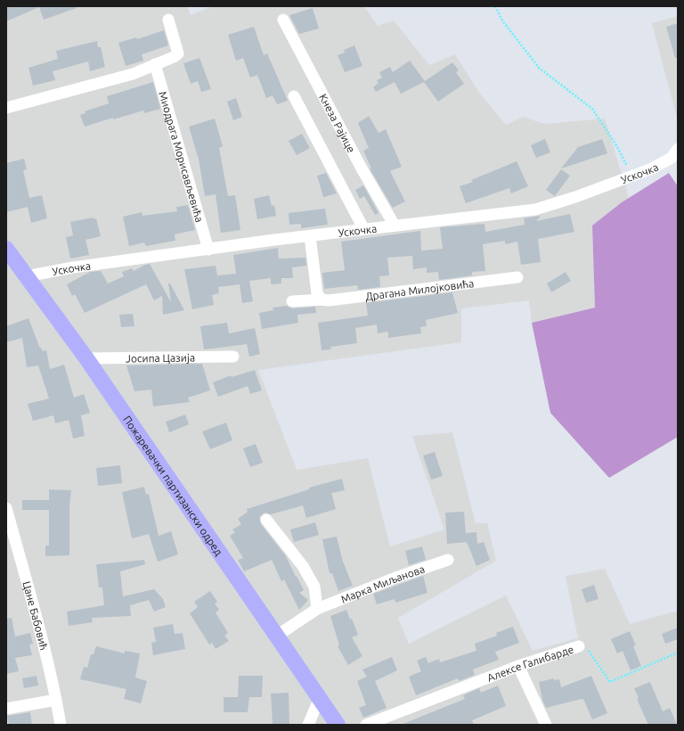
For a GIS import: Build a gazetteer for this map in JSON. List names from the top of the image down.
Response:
{
  "streets": {
    "street": [
      "Кнеза Рајице",
      "Миодрага Морисављевића",
      "Ускочка",
      "Драгана Милојковића",
      "Јосипа Цазија",
      "Пожаревачки партизански одред",
      "Марка Миљанова",
      "Цане Бабовић",
      "Алексе Галибарде"
    ]
  },
  "crossings": [
    ["Кнеза Рајице", "Ускочка"],
    ["Миодрага Морисављевића", "Ускочка"],
    ["Ускочка", "Пожаревачки партизански одред"],
    ["Јосипа Цазија", "Пожаревачки партизански одред"],
    ["Пожаревачки партизански одред", "Марка Миљанова"]
  ]
}
